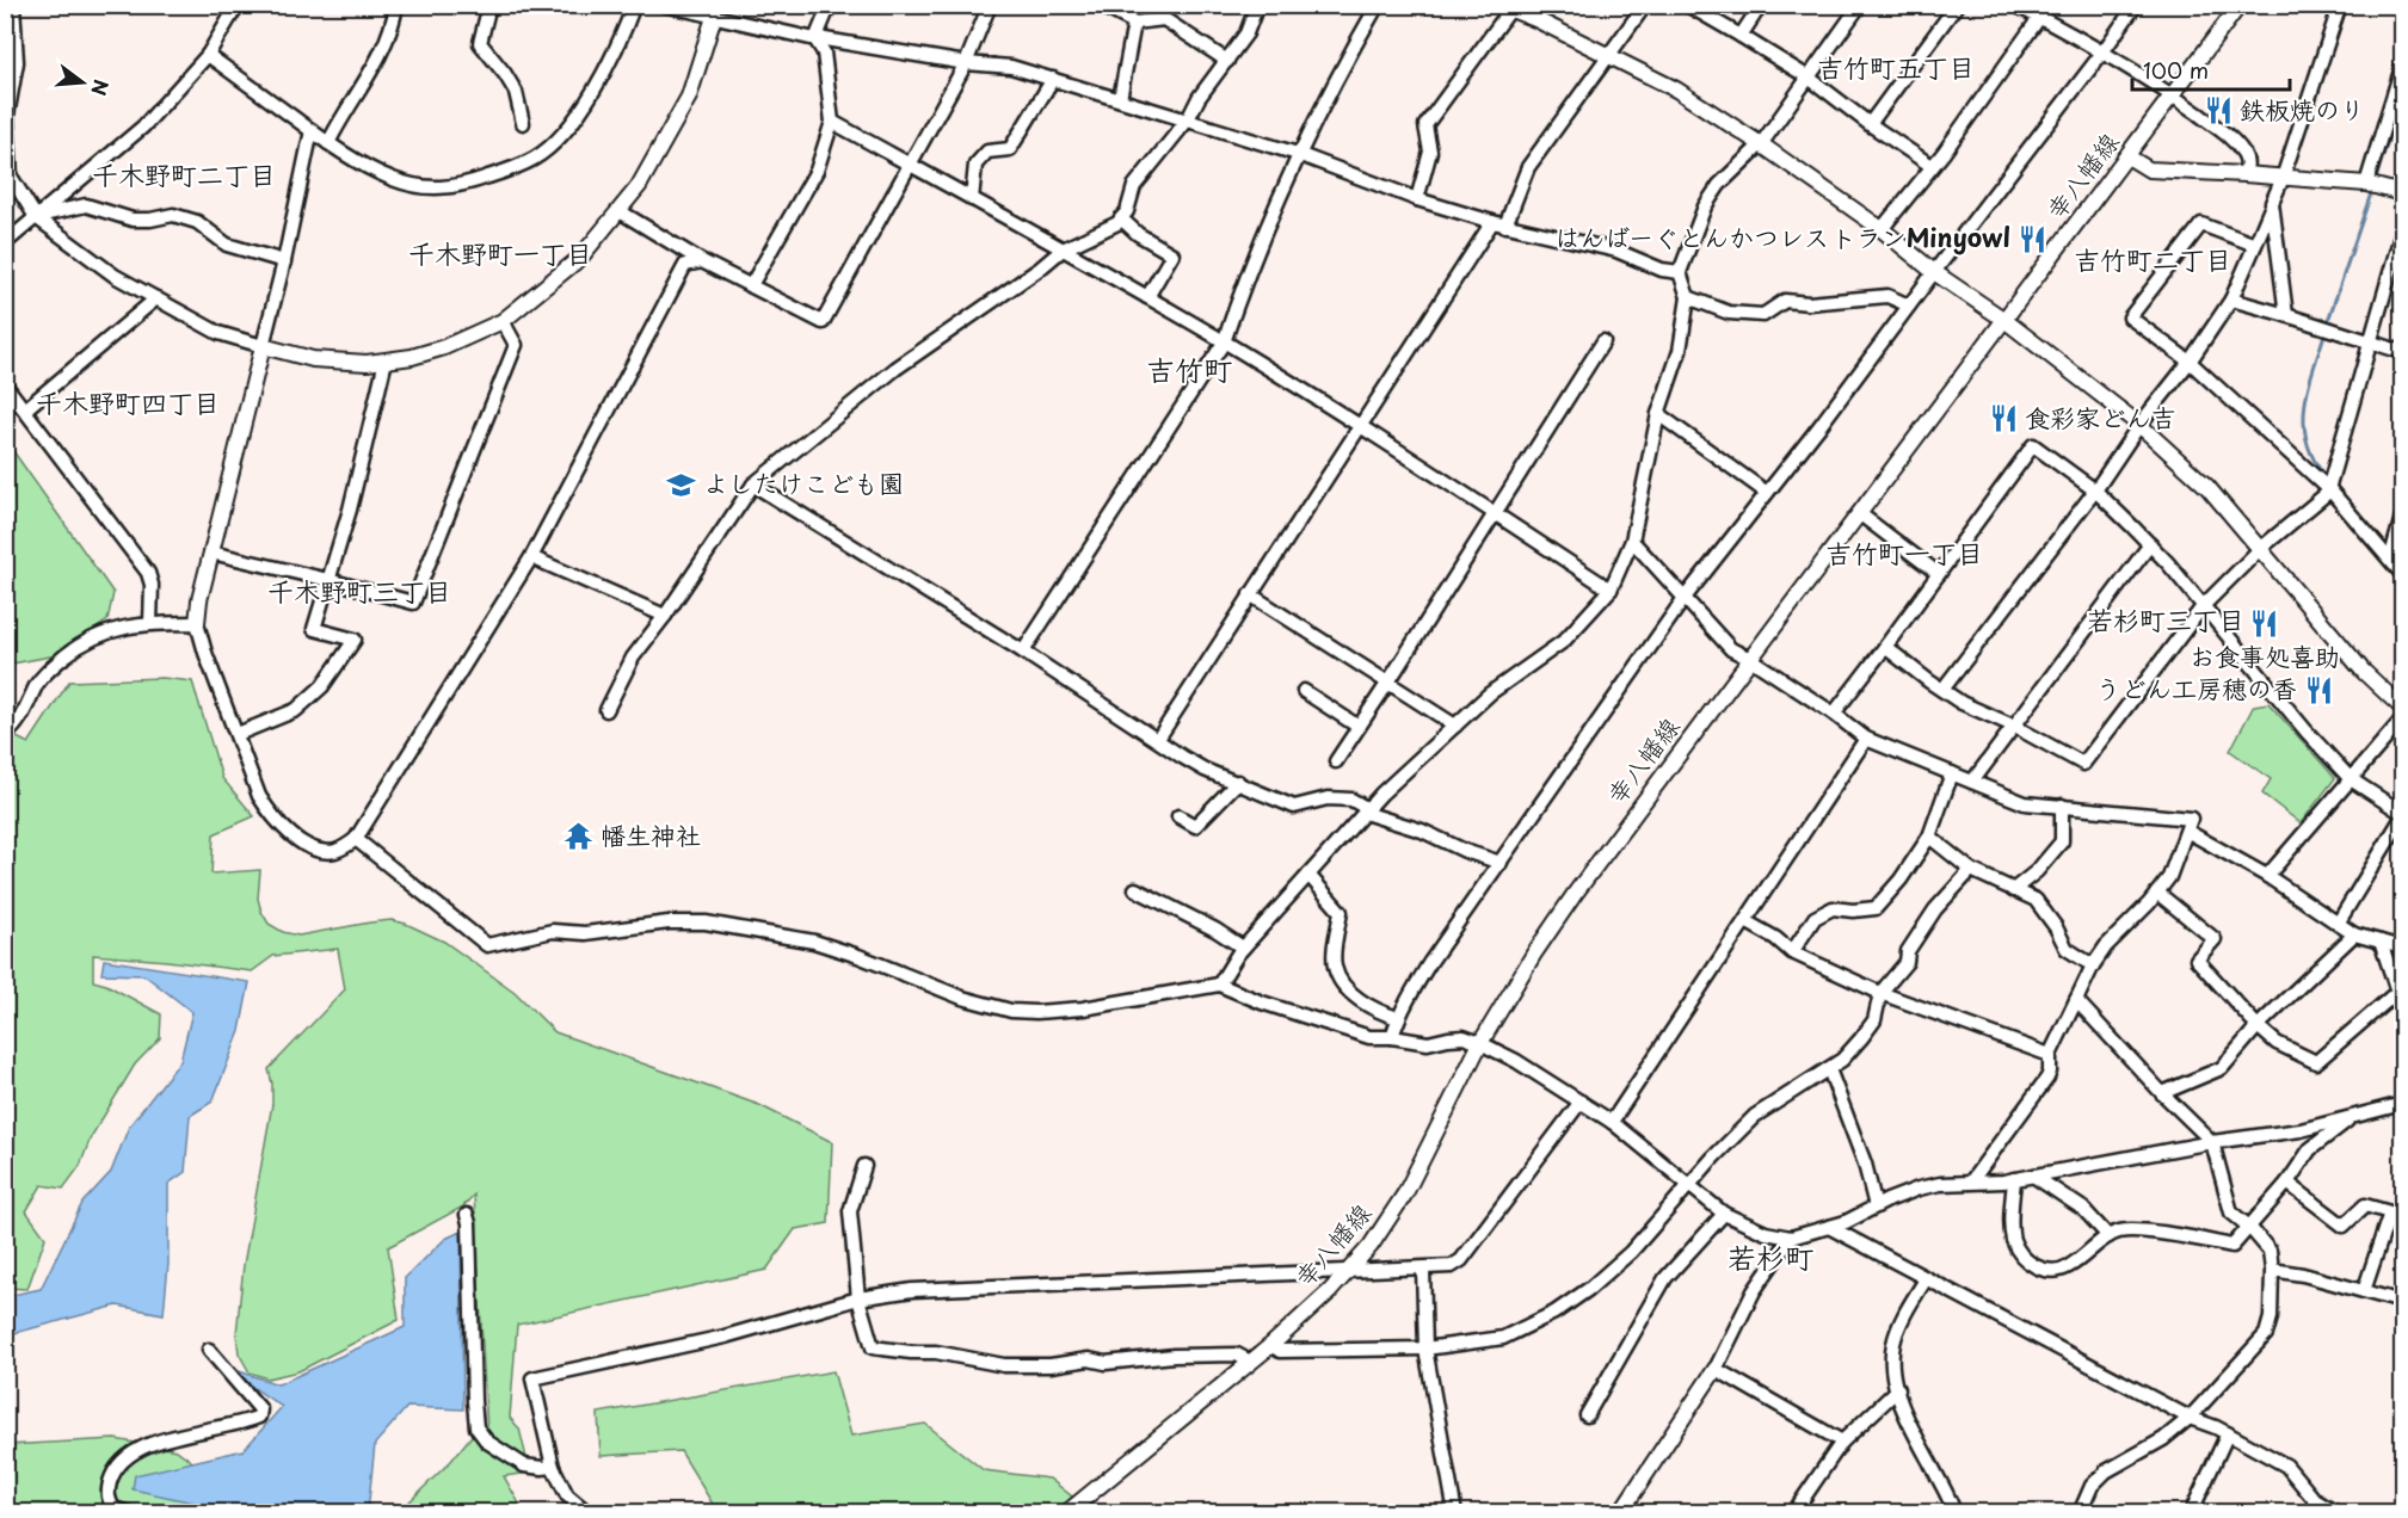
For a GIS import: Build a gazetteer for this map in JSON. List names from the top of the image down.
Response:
{
  "streets": {
    "street": ["幸八幡線"]
  },
  "districts": [
    "吉竹町五丁目",
    "千木野町二丁目",
    "千木野町一丁目",
    "吉竹町二丁目",
    "吉竹町",
    "千木野町四丁目",
    "吉竹町一丁目",
    "千木野町三丁目",
    "若杉町三丁目",
    "若杉町"
  ],
  "places": {
    "restaurant": [
      "鉄板焼のり",
      "はんばーぐとんかつレストランMinyowl",
      "食彩家どん吉",
      "お食事処喜助",
      "うどん工房穂の香"
    ],
    "school or university": ["よしたけこども園"],
    "temple": ["幡生神社"]
  },
  "scale_bar": "100 m",
  "north": "right"
}
